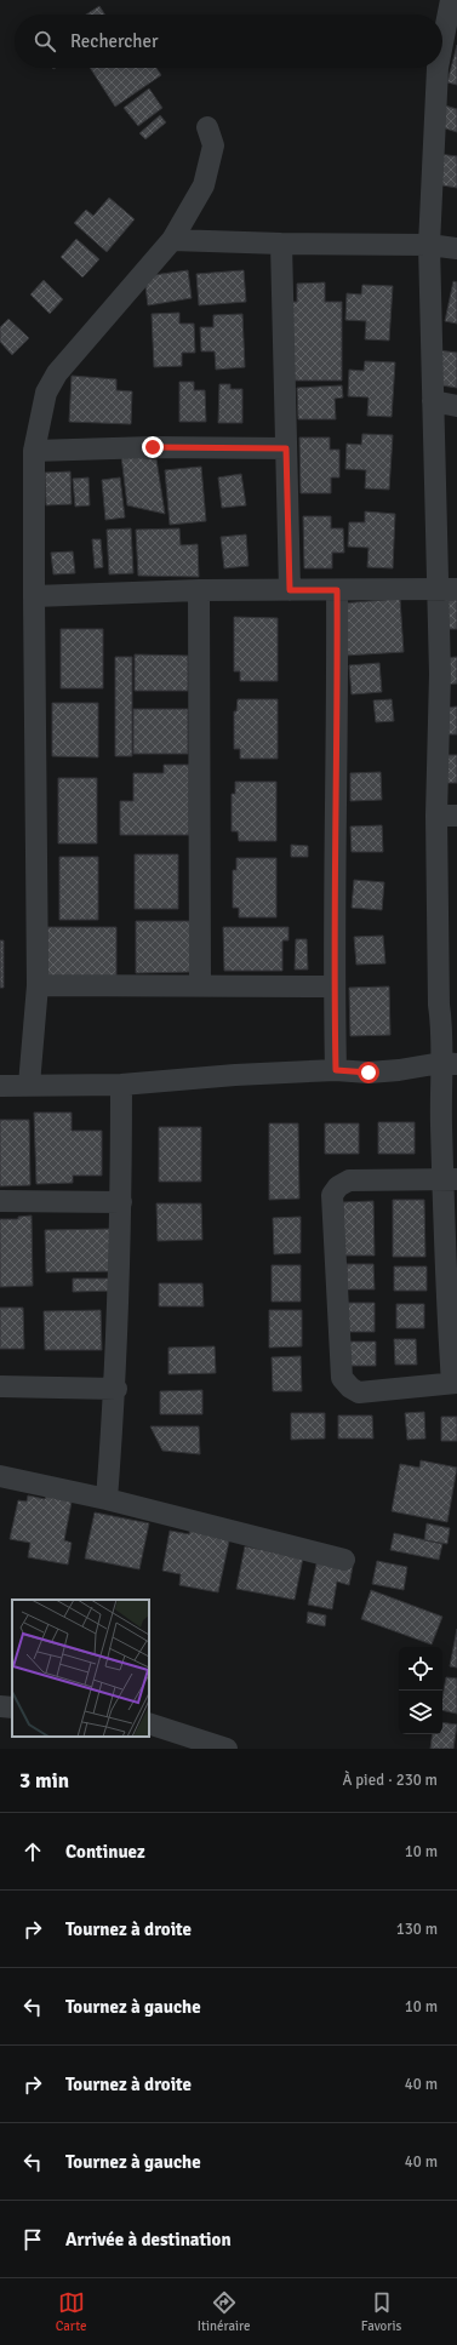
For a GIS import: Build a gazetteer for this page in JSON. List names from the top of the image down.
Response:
{
  "page": {
    "search": "Rechercher",
    "heading": ["3 min", "À pied · 230 m"],
    "list": [
      ["Continuez", "10 m"],
      ["Tournez à droite", "130 m"],
      ["Tournez à gauche", "10 m"],
      ["Tournez à droite", "40 m"],
      ["Tournez à gauche", "40 m"],
      "Arrivée à destination"
    ],
    "nav": ["Carte", "Itinéraire", "Favoris"]
  }
}
